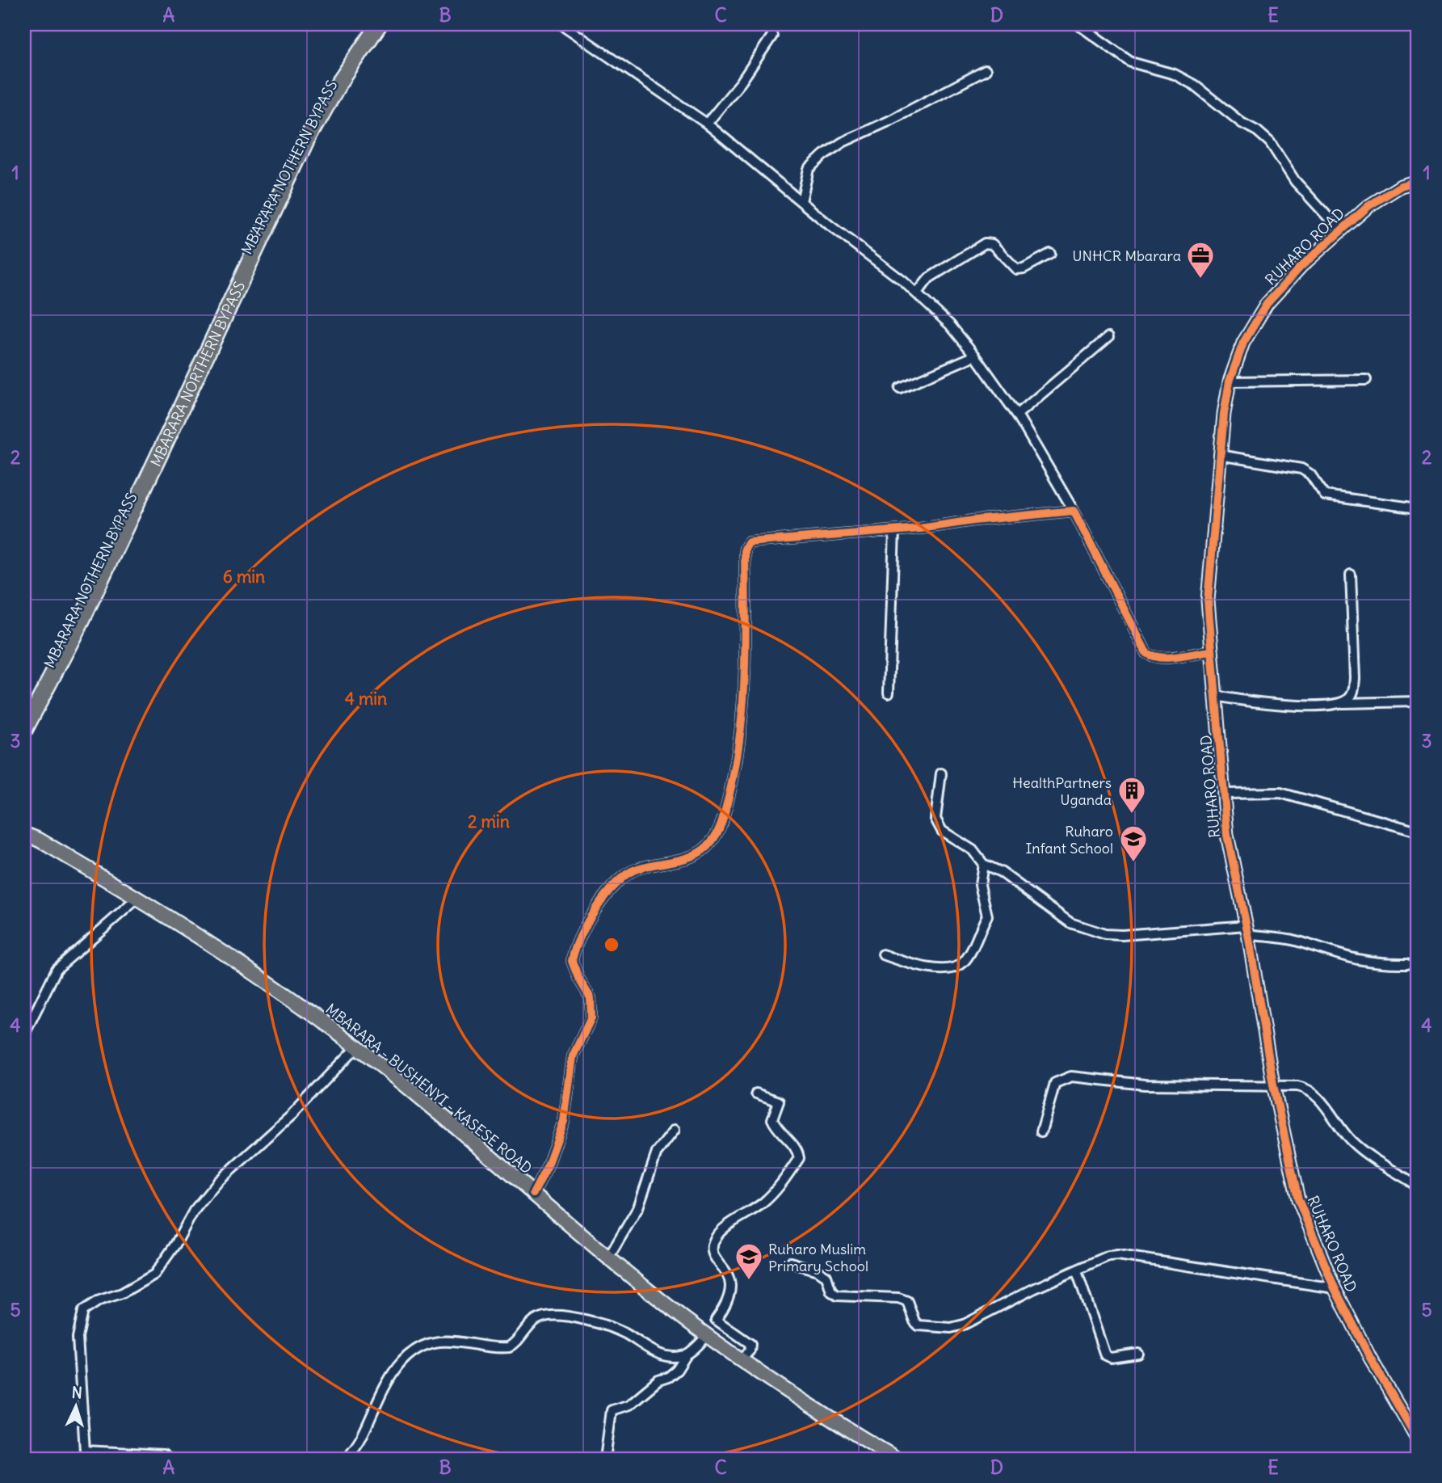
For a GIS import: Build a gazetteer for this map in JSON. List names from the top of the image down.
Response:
{
  "streets": {
    "highway": ["MBARARA NOTHERN BYPASS", "MBARARA NORTHERN BYPASS"],
    "main road": ["MBARARA - BUSHENYI - KASESE ROAD"],
    "street": ["RUHARO ROAD"]
  },
  "places": {
    "office": ["UNHCR Mbarara"],
    "building": ["HealthPartners Uganda"],
    "school or university": ["Ruharo Infant School", "Ruharo Muslim Primary School"]
  },
  "north": "top",
  "grid": {
    "columns": [
      "A",
      "B",
      "C",
      "D",
      "E"
    ],
    "rows": [
      "1",
      "2",
      "3",
      "4",
      "5"
    ]
  },
  "rings": ["6 min", "4 min", "2 min"]
}
